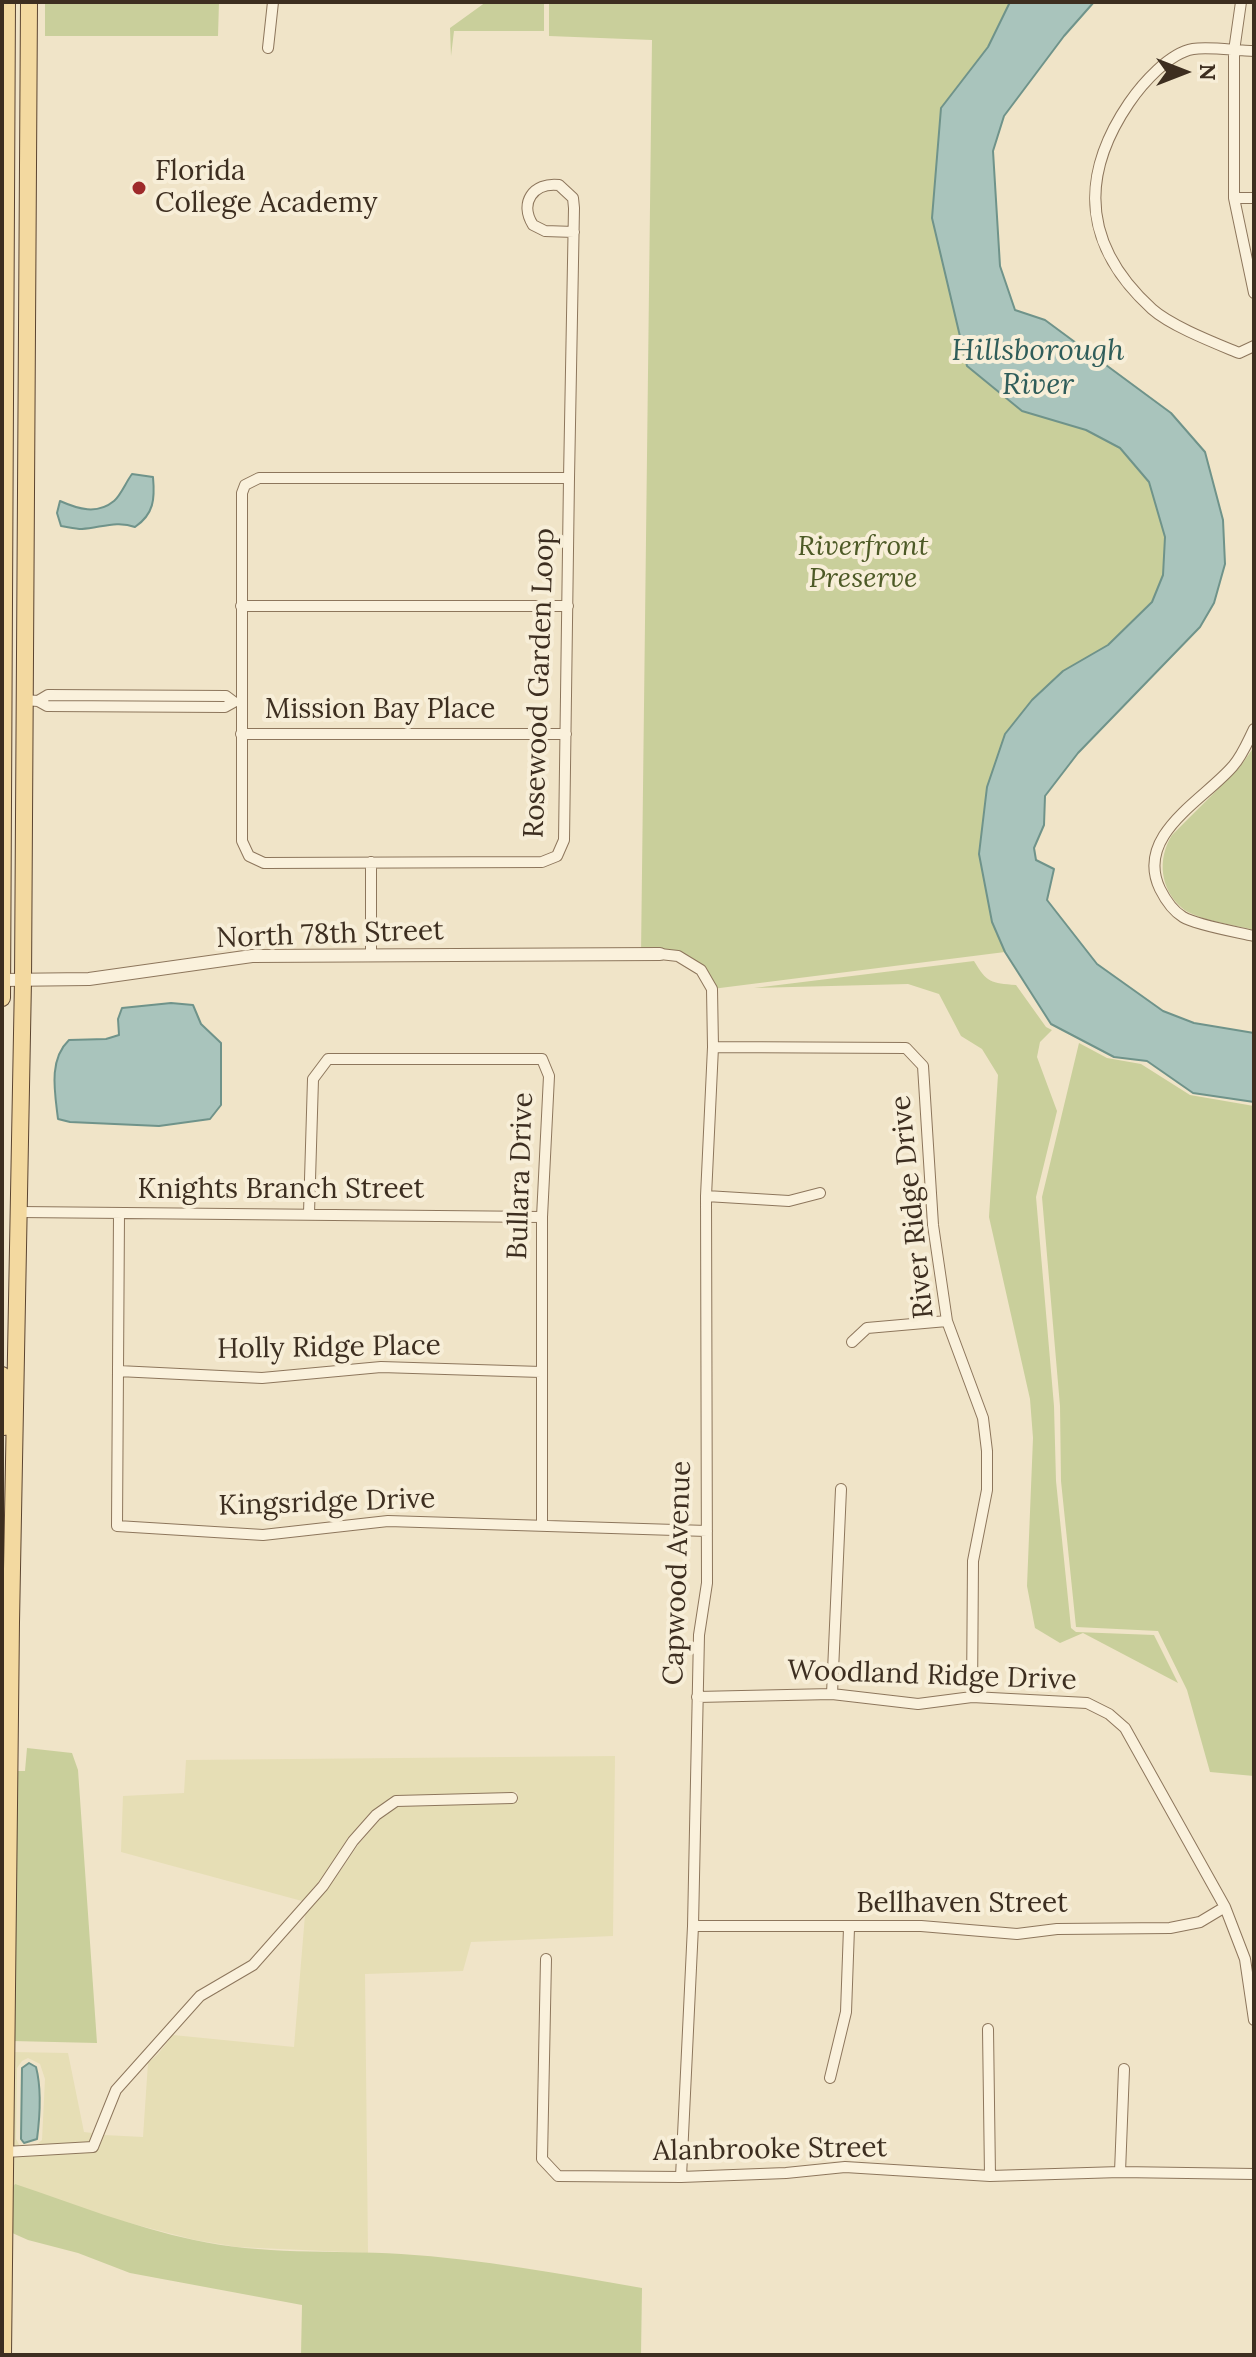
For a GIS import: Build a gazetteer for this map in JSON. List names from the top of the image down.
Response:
{
  "streets": {
    "street": [
      "Rosewood Garden Loop",
      "Mission Bay Place",
      "North 78th Street",
      "Bullara Drive",
      "Knights Branch Street",
      "River Ridge Drive",
      "Holly Ridge Place",
      "Kingsridge Drive",
      "Capwood Avenue",
      "Woodland Ridge Drive",
      "Bellhaven Street",
      "Alanbrooke Street"
    ]
  },
  "crossings": [
    ["Rosewood Garden Loop", "Mission Bay Place"],
    ["North 78th Street", "Capwood Avenue"],
    ["Bullara Drive", "Knights Branch Street"],
    ["Bullara Drive", "Holly Ridge Place"],
    ["Bullara Drive", "Kingsridge Drive"],
    ["Knights Branch Street", "Kingsridge Drive"],
    ["River Ridge Drive", "Capwood Avenue"],
    ["River Ridge Drive", "Woodland Ridge Drive"],
    ["Holly Ridge Place", "Kingsridge Drive"],
    ["Kingsridge Drive", "Capwood Avenue"],
    ["Capwood Avenue", "Woodland Ridge Drive"],
    ["Capwood Avenue", "Bellhaven Street"],
    ["Capwood Avenue", "Alanbrooke Street"],
    ["Woodland Ridge Drive", "Bellhaven Street"]
  ],
  "water": ["Hillsborough River"],
  "parks": ["Riverfront Preserve"],
  "places": ["Florida College Academy"],
  "north": "right"
}
